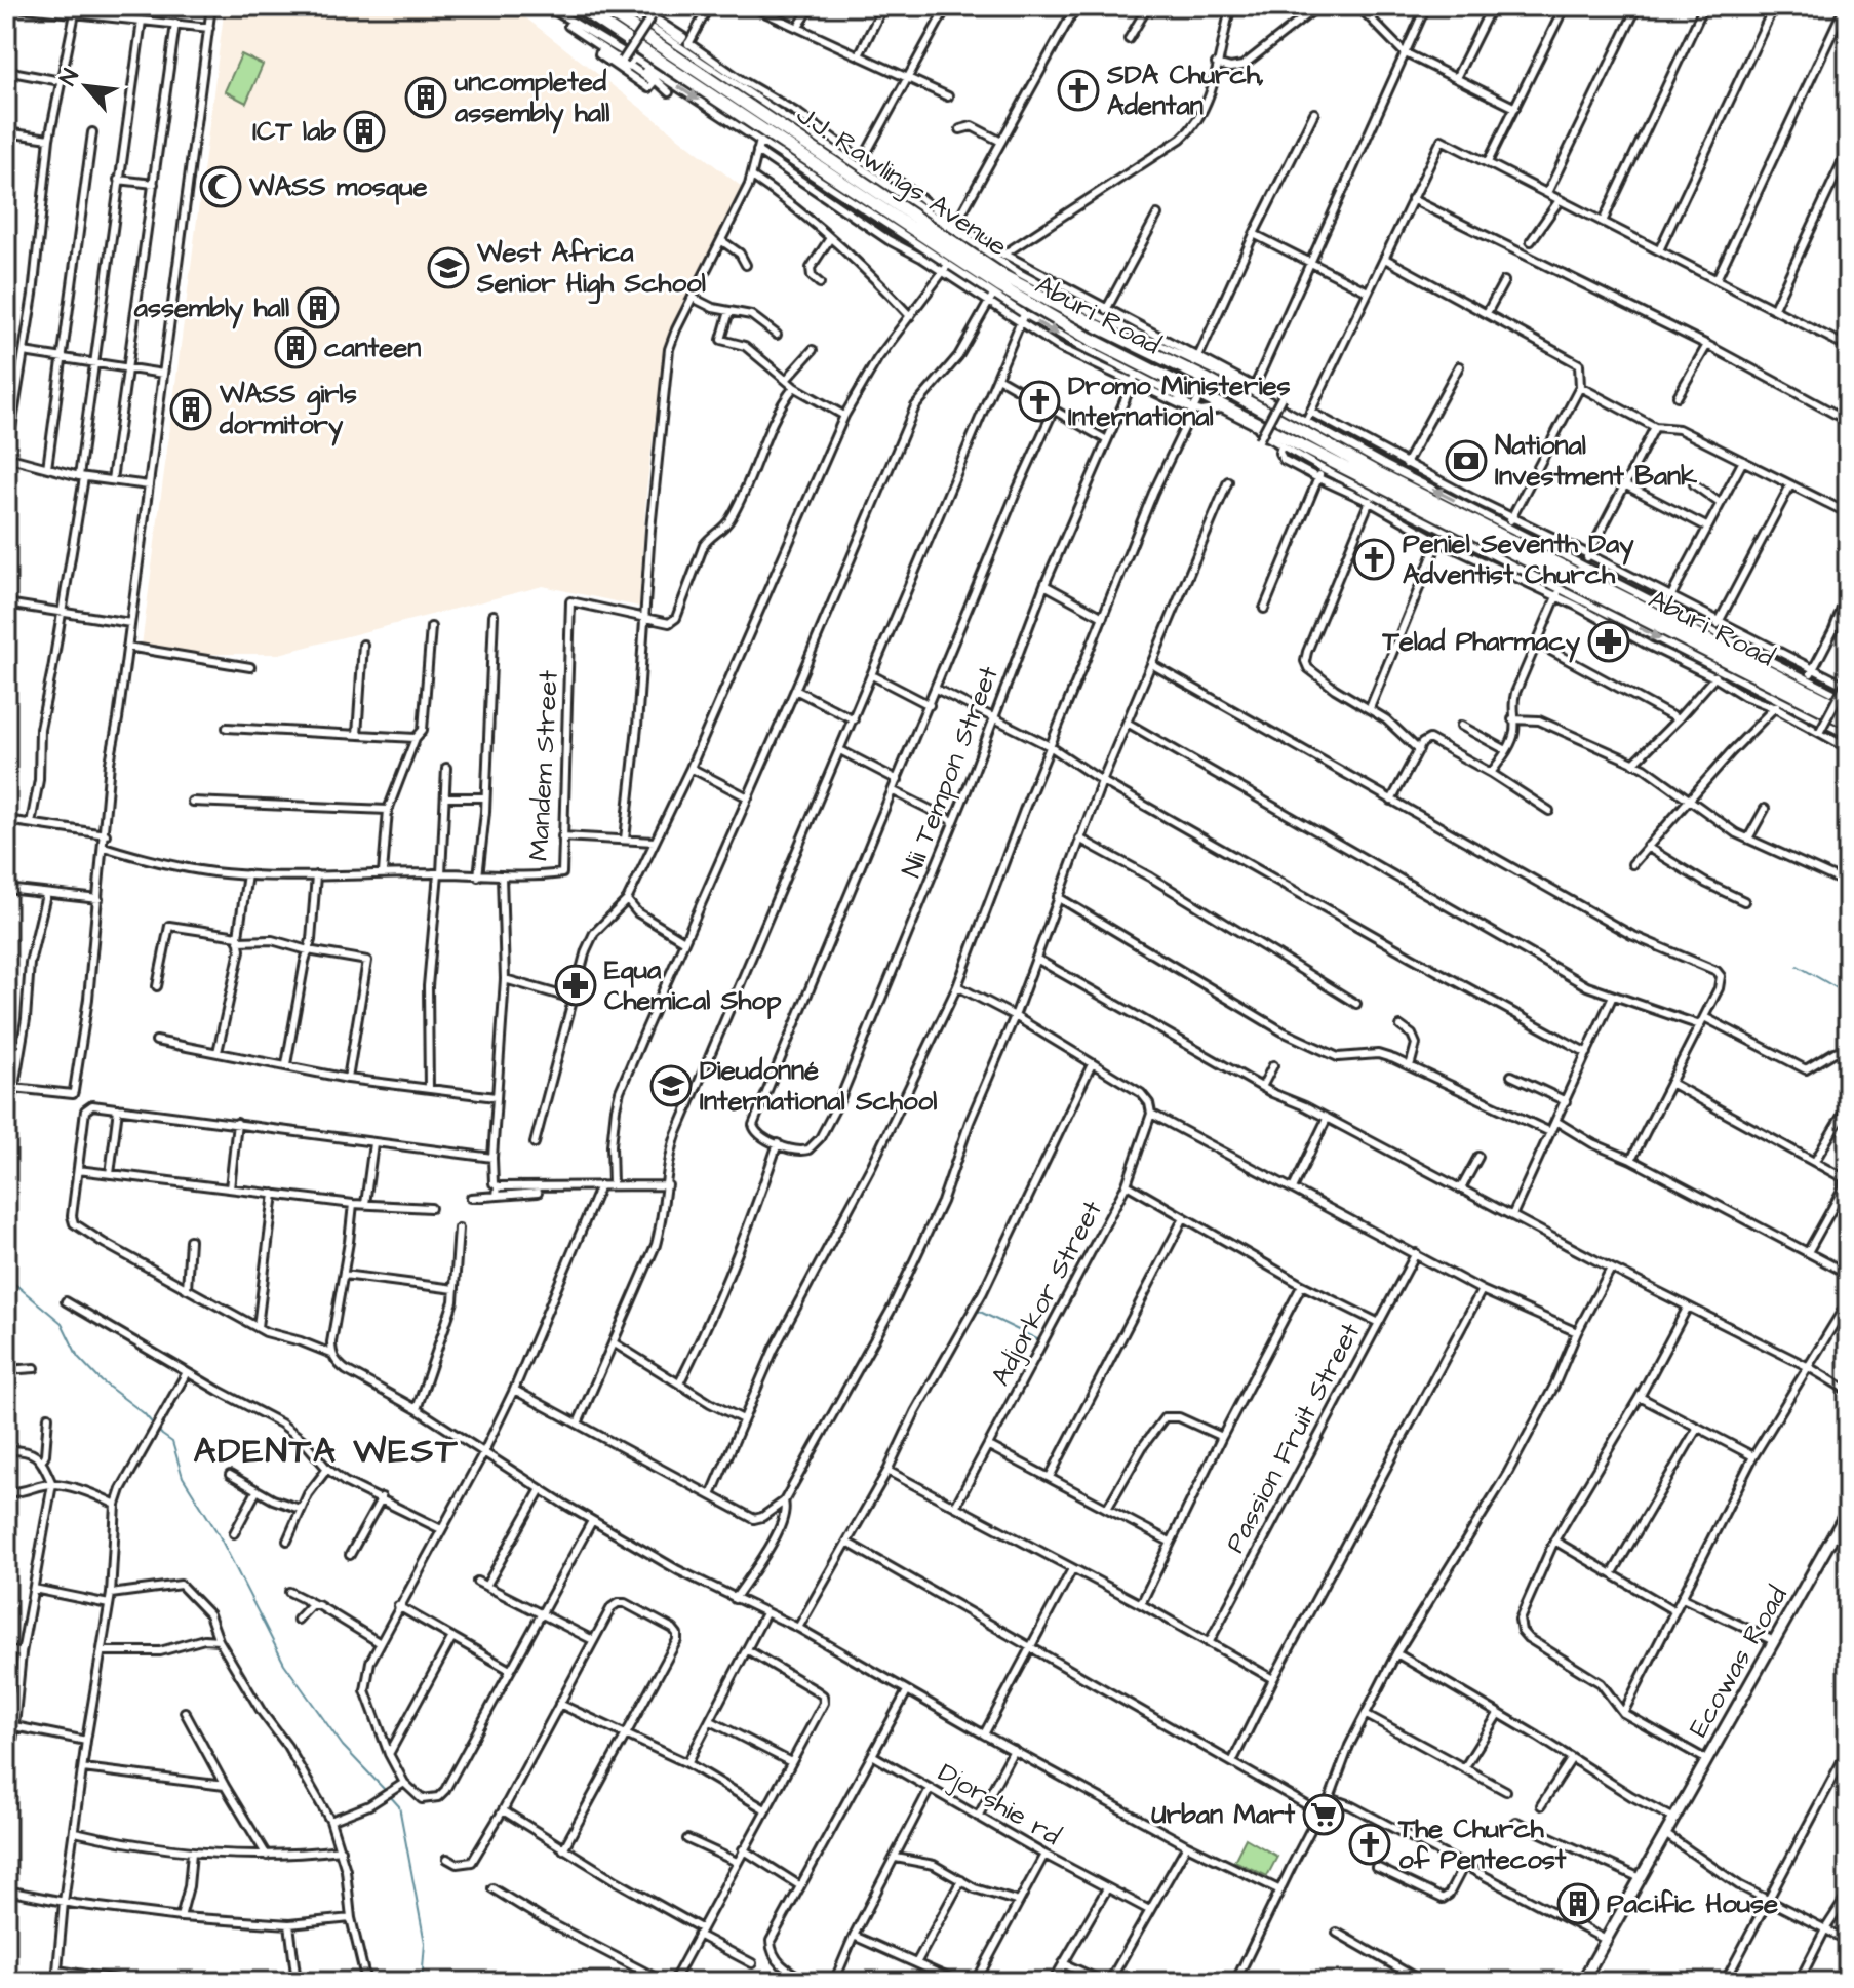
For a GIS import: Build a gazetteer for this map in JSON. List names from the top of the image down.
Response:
{
  "streets": {
    "highway": ["J.J. Rawlings Avenue", "Aburi Road"],
    "street": [
      "Mandem Street",
      "Nii Tempon Street",
      "Adjorkor Street",
      "Passion Fruit Street",
      "Ecowas Road",
      "Djorshie rd"
    ]
  },
  "crossings": [
    ["J.J. Rawlings Avenue", "Aburi Road"]
  ],
  "districts": ["ADENTA WEST"],
  "places": {
    "church": [
      "SDA Church, Adentan",
      "Dromo Ministeries International",
      "Peniel Seventh Day Adventist Church",
      "The Church of Pentecost"
    ],
    "building": [
      "uncompleted assembly hall",
      "ICT lab",
      "assembly hall",
      "canteen",
      "WASS girls dormitory",
      "Pacific House"
    ],
    "mosque": ["WASS mosque"],
    "school or university": ["West Africa Senior High School", "Dieudonné International School"],
    "bank": ["National Investment Bank"],
    "pharmacy": ["Telad Pharmacy", "Equa Chemical Shop"],
    "supermarket": ["Urban Mart"]
  },
  "north": "top left"
}
